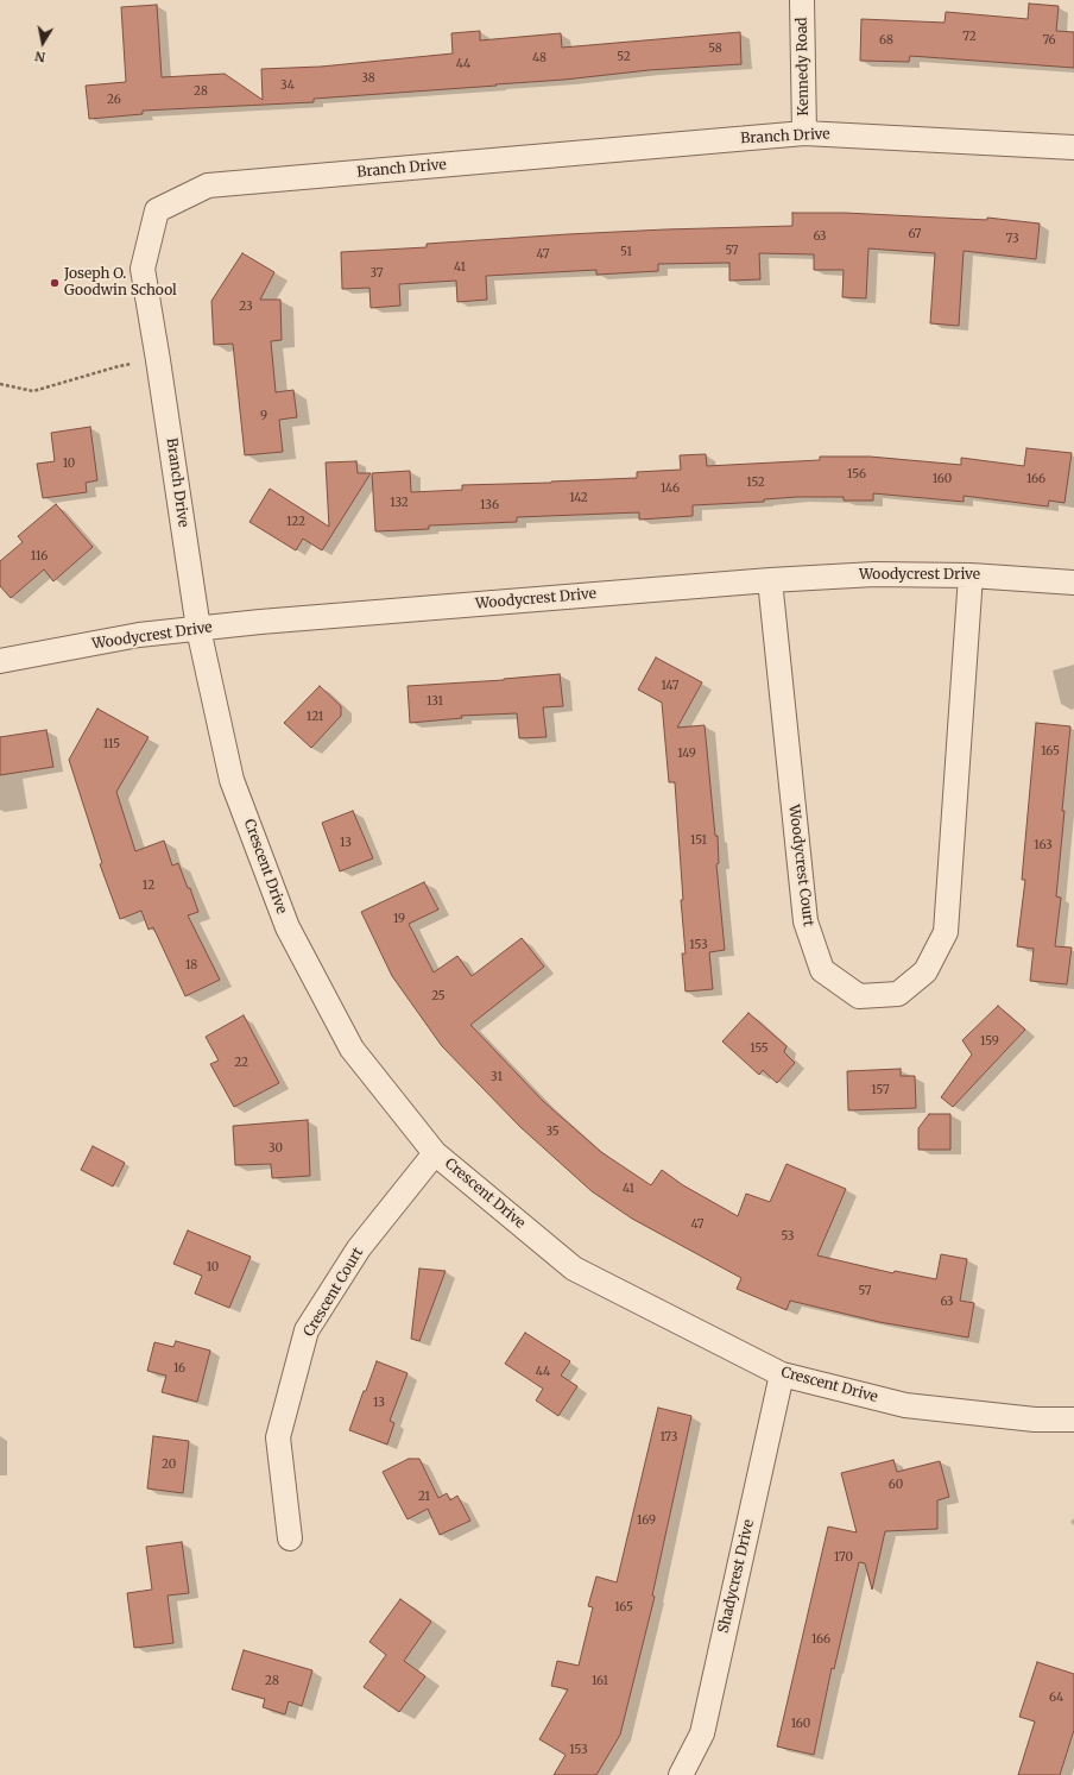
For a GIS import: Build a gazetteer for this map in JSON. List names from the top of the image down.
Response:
{
  "streets": {
    "street": [
      "Kennedy Road",
      "Branch Drive",
      "Woodycrest Drive",
      "Woodycrest Court",
      "Crescent Drive",
      "Crescent Court",
      "Shadycrest Drive"
    ]
  },
  "crossings": [
    ["Kennedy Road", "Branch Drive"],
    ["Branch Drive", "Woodycrest Drive"],
    ["Branch Drive", "Crescent Drive"],
    ["Woodycrest Drive", "Woodycrest Court"],
    ["Woodycrest Drive", "Crescent Drive"],
    ["Crescent Drive", "Crescent Court"],
    ["Crescent Drive", "Shadycrest Drive"]
  ],
  "places": ["Joseph O. Goodwin School"],
  "house_numbers": [
    "72",
    "68",
    "76",
    "58",
    "52",
    "48",
    "44",
    "38",
    "34",
    "28",
    "26",
    "67",
    "63",
    "73",
    "57",
    "51",
    "47",
    "41",
    "37",
    "23",
    "9",
    "10",
    "156",
    "160",
    "166",
    "152",
    "146",
    "142",
    "132",
    "136",
    "122",
    "116",
    "147",
    "131",
    "121",
    "115",
    "165",
    "149",
    "151",
    "13",
    "163",
    "12",
    "19",
    "153",
    "18",
    "25",
    "159",
    "155",
    "22",
    "31",
    "157",
    "35",
    "30",
    "41",
    "47",
    "53",
    "10",
    "57",
    "63",
    "16",
    "44",
    "13",
    "173",
    "20",
    "60",
    "21",
    "169",
    "170",
    "165",
    "166",
    "28",
    "161",
    "64",
    "160",
    "153"
  ],
  "north": "bottom"
}
